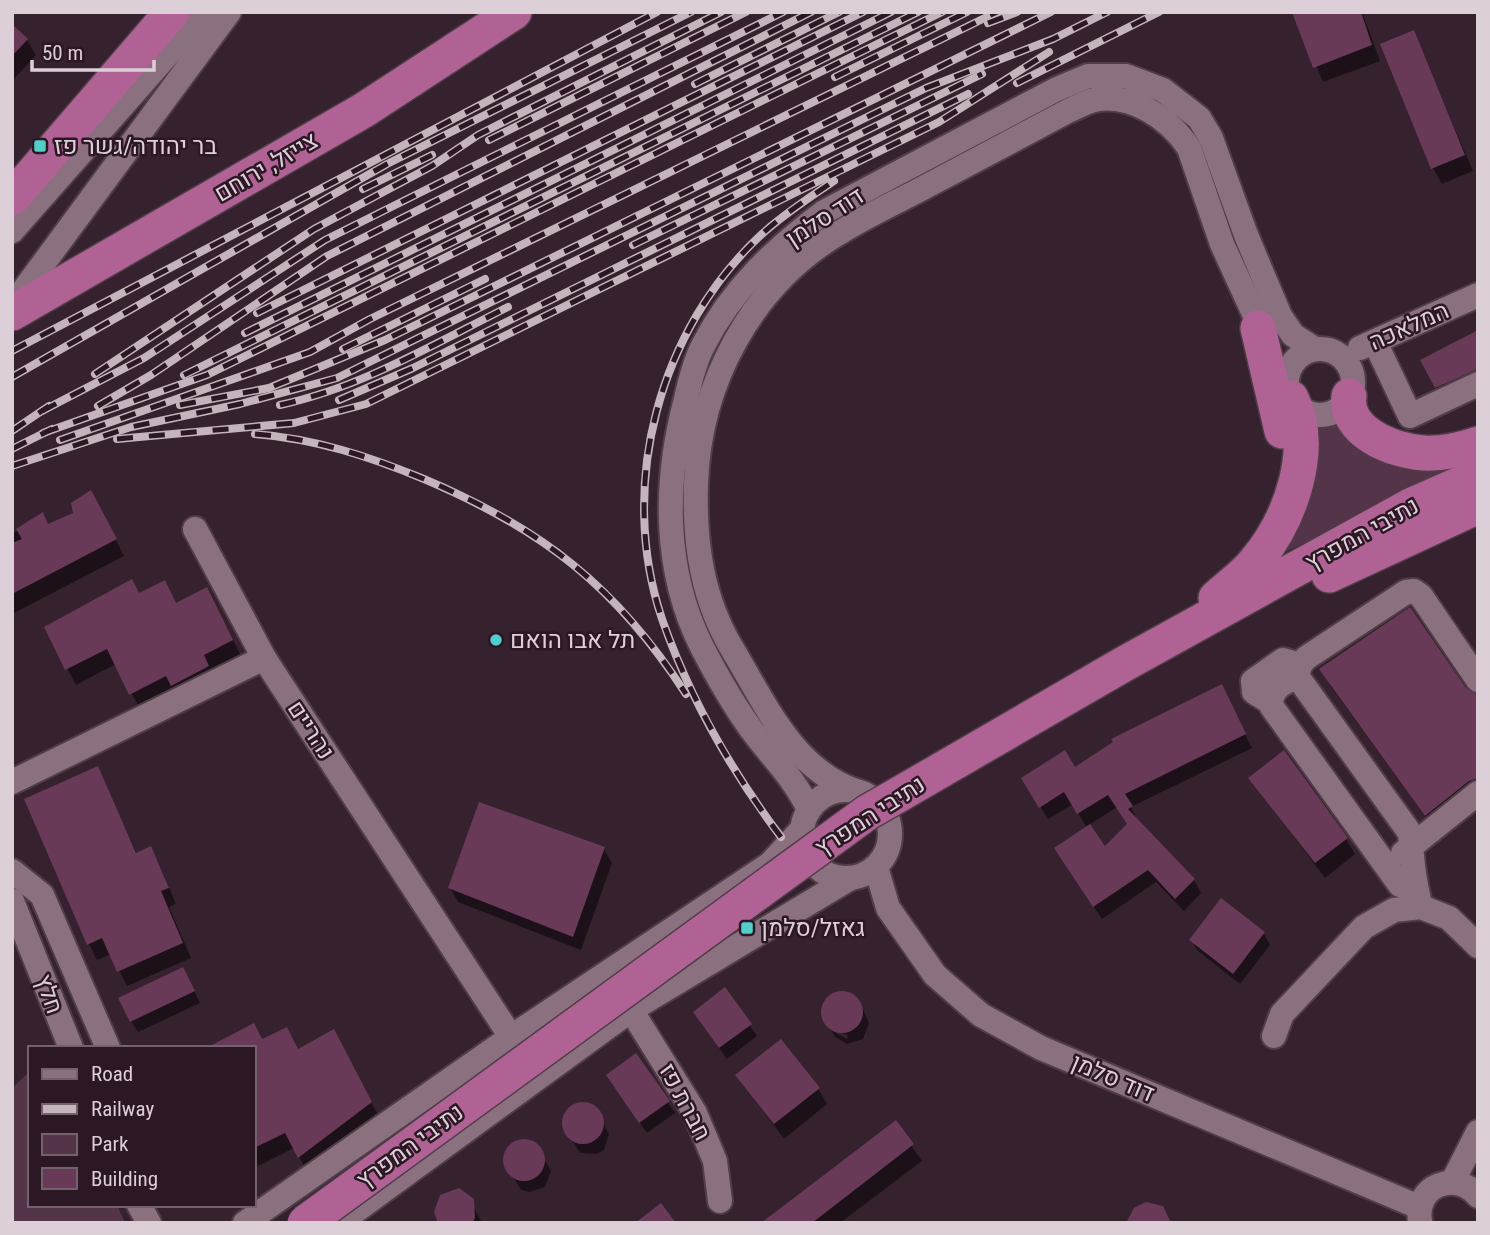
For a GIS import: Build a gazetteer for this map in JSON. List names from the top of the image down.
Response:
{
  "streets": {
    "highway": ["צייזל, ירוחם", "נתיבי המפרץ"],
    "street": [
      "דוד סלמן",
      "המלאכה",
      "נהריים",
      "חלץ",
      "חברת פז"
    ]
  },
  "crossings": [
    ["דוד סלמן", "המלאכה"]
  ],
  "places": {
    "transit": ["בר יהודה/גשר פז", "גאזל/סלמן"],
    "other": ["תל אבו הואם"]
  },
  "legend": [
    "Road",
    "Railway",
    "Park",
    "Building"
  ],
  "scale_bar": "50 m"
}
